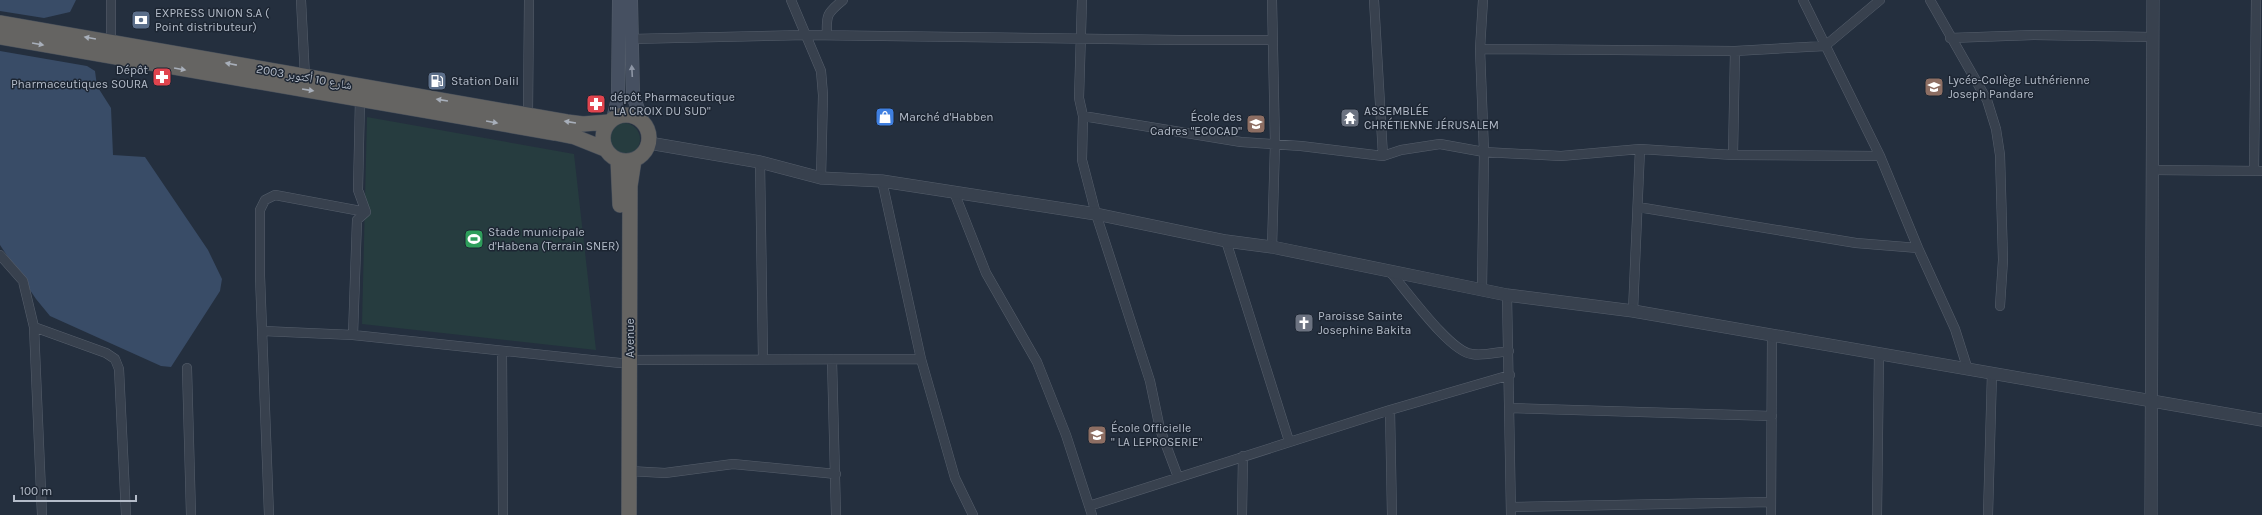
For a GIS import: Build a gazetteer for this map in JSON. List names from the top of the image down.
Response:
{
  "streets": {
    "highway": ["شارع 10 أكتوبر 2003", "Avenue"]
  },
  "crossings": [
    ["شارع 10 أكتوبر 2003", "Avenue"]
  ],
  "places": {
    "bank": ["EXPRESS UNION S.A ( Point distributeur)"],
    "pharmacy": ["Dépôt Pharmaceutiques SOURA", "dépôt Pharmaceutique \"LA CROIX DU SUD\""],
    "fuel station": ["Station Dalil"],
    "school or university": ["Lycée-Collège Luthérienne Joseph Pandare", "École des Cadres \"ECOCAD\"", "École Officielle \" LA LEPROSERIE\""],
    "shop": ["Marché d'Habben"],
    "temple": ["ASSEMBLÉE CHRÉTIENNE JÉRUSALEM"],
    "sports": ["Stade municipale d'Habena (Terrain SNER)"],
    "church": ["Paroisse Sainte Josephine Bakita"]
  },
  "scale_bar": "100 m"
}
